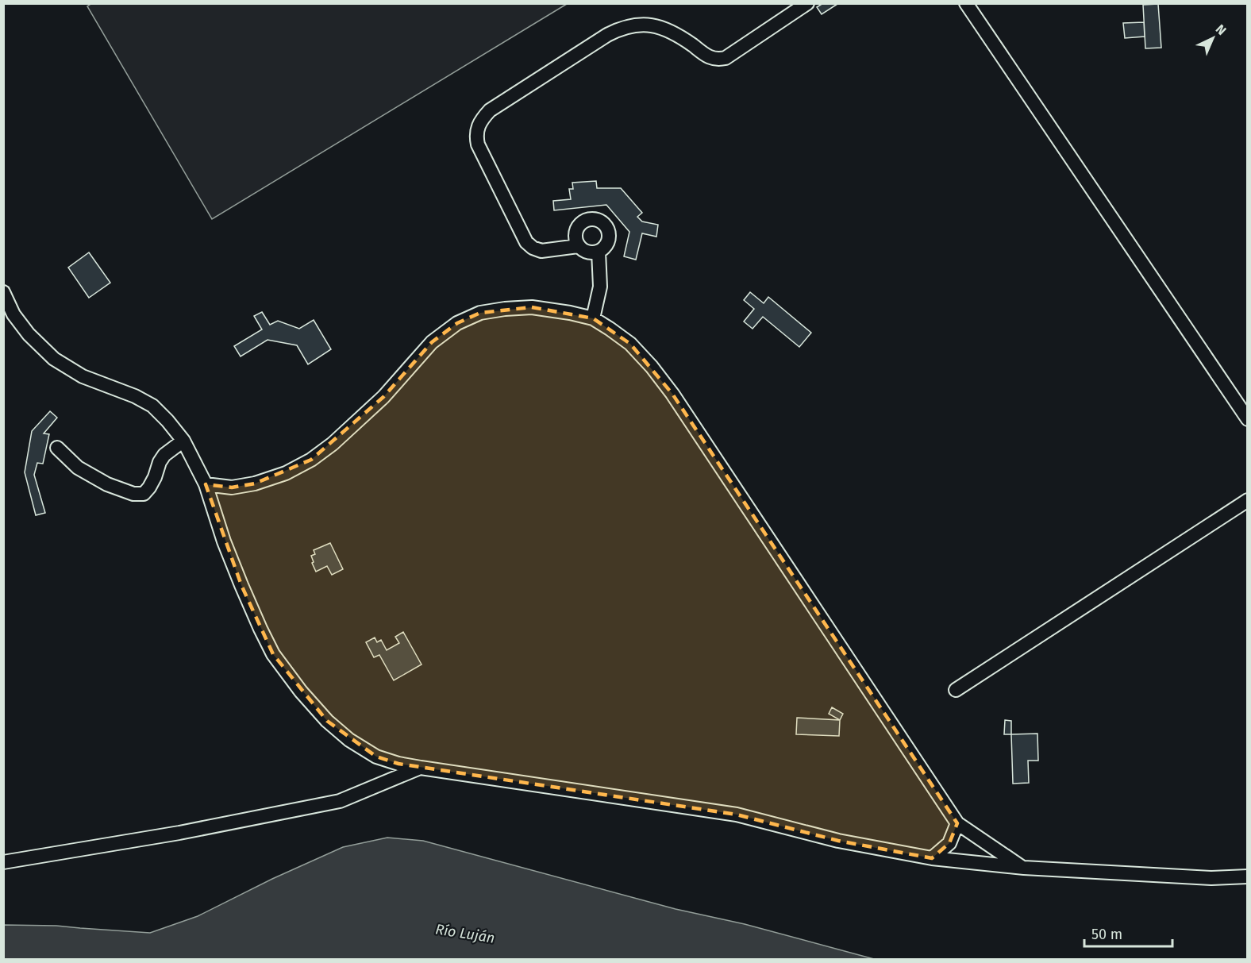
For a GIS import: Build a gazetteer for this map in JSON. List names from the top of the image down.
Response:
{
  "water": ["Río Luján"],
  "scale_bar": "50 m",
  "north": "top right"
}
